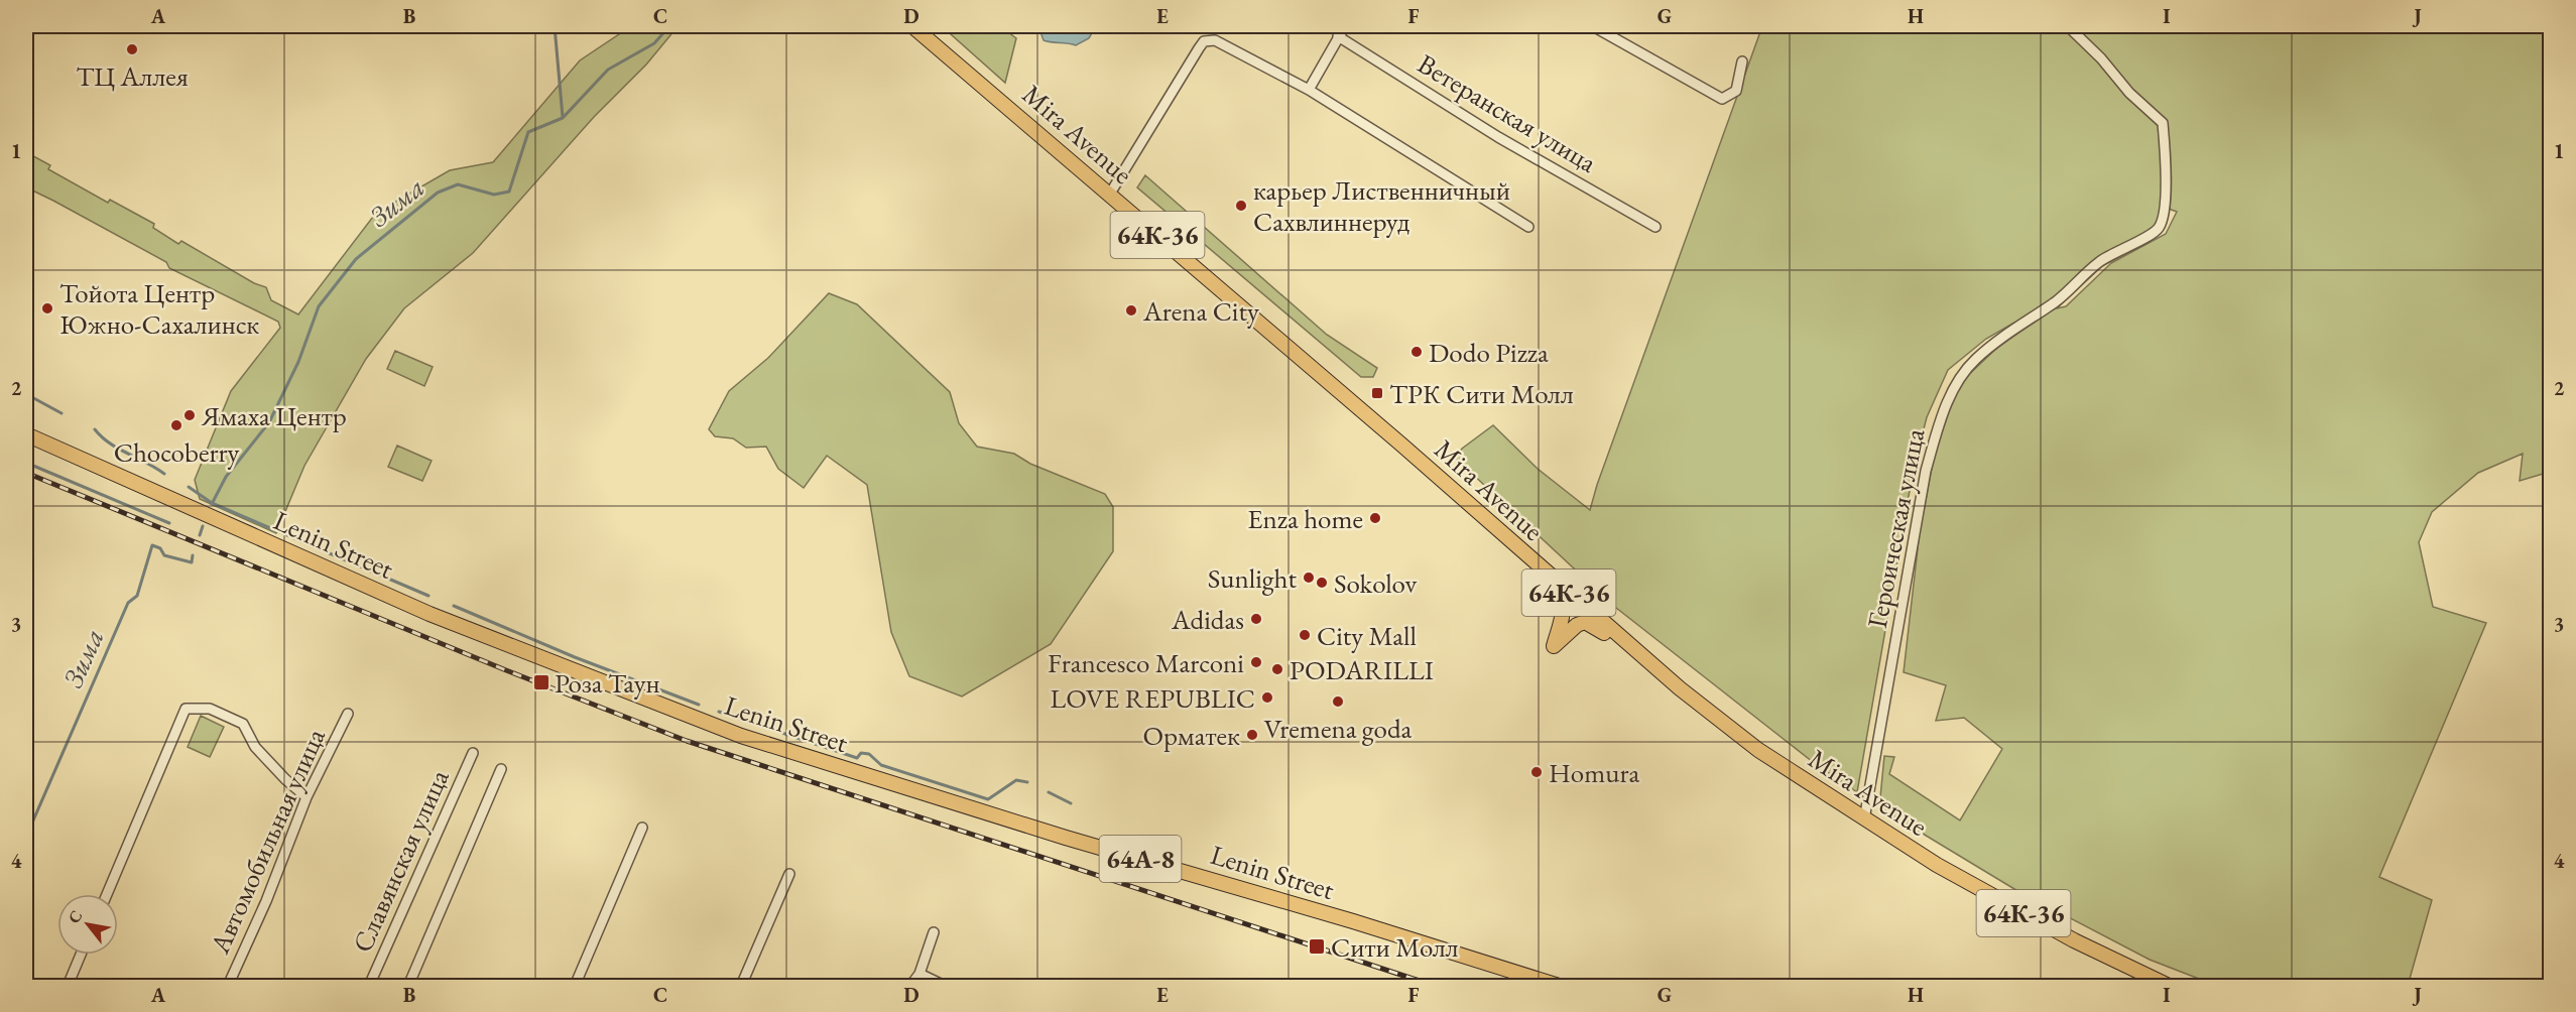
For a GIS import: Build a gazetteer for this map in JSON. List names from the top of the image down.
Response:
{
  "streets": {
    "main road": [
      "Mira Avenue",
      "64К-36",
      "Lenin Street",
      "64А-8"
    ],
    "street": [
      "Ветеранская улица",
      "Героическая улица",
      "Автомобильная улица",
      "Славянская улица"
    ]
  },
  "crossings": [
    ["Mira Avenue", "Героическая улица"]
  ],
  "water": ["Зима"],
  "places": {
    "other": [
      "ТЦ Аллея",
      "карьер Лиственничный Сахвлиннеруд",
      "Тойота Центр Южно-Сахалинск",
      "Arena City",
      "Dodo Pizza",
      "Ямаха Центр",
      "Chocoberry",
      "Enza home",
      "Sunlight",
      "Sokolov",
      "Adidas",
      "City Mall",
      "Francesco Marconi",
      "PODARILLI",
      "LOVE REPUBLIC",
      "Vremena goda",
      "Орматек",
      "Homura"
    ],
    "transit": ["ТРК Сити Молл", "Роза Таун", "Сити Молл"]
  },
  "north": "top left",
  "grid": {
    "columns": [
      "A",
      "B",
      "C",
      "D",
      "E",
      "F",
      "G",
      "H",
      "I",
      "J"
    ],
    "rows": [
      "1",
      "2",
      "3",
      "4"
    ]
  }
}
